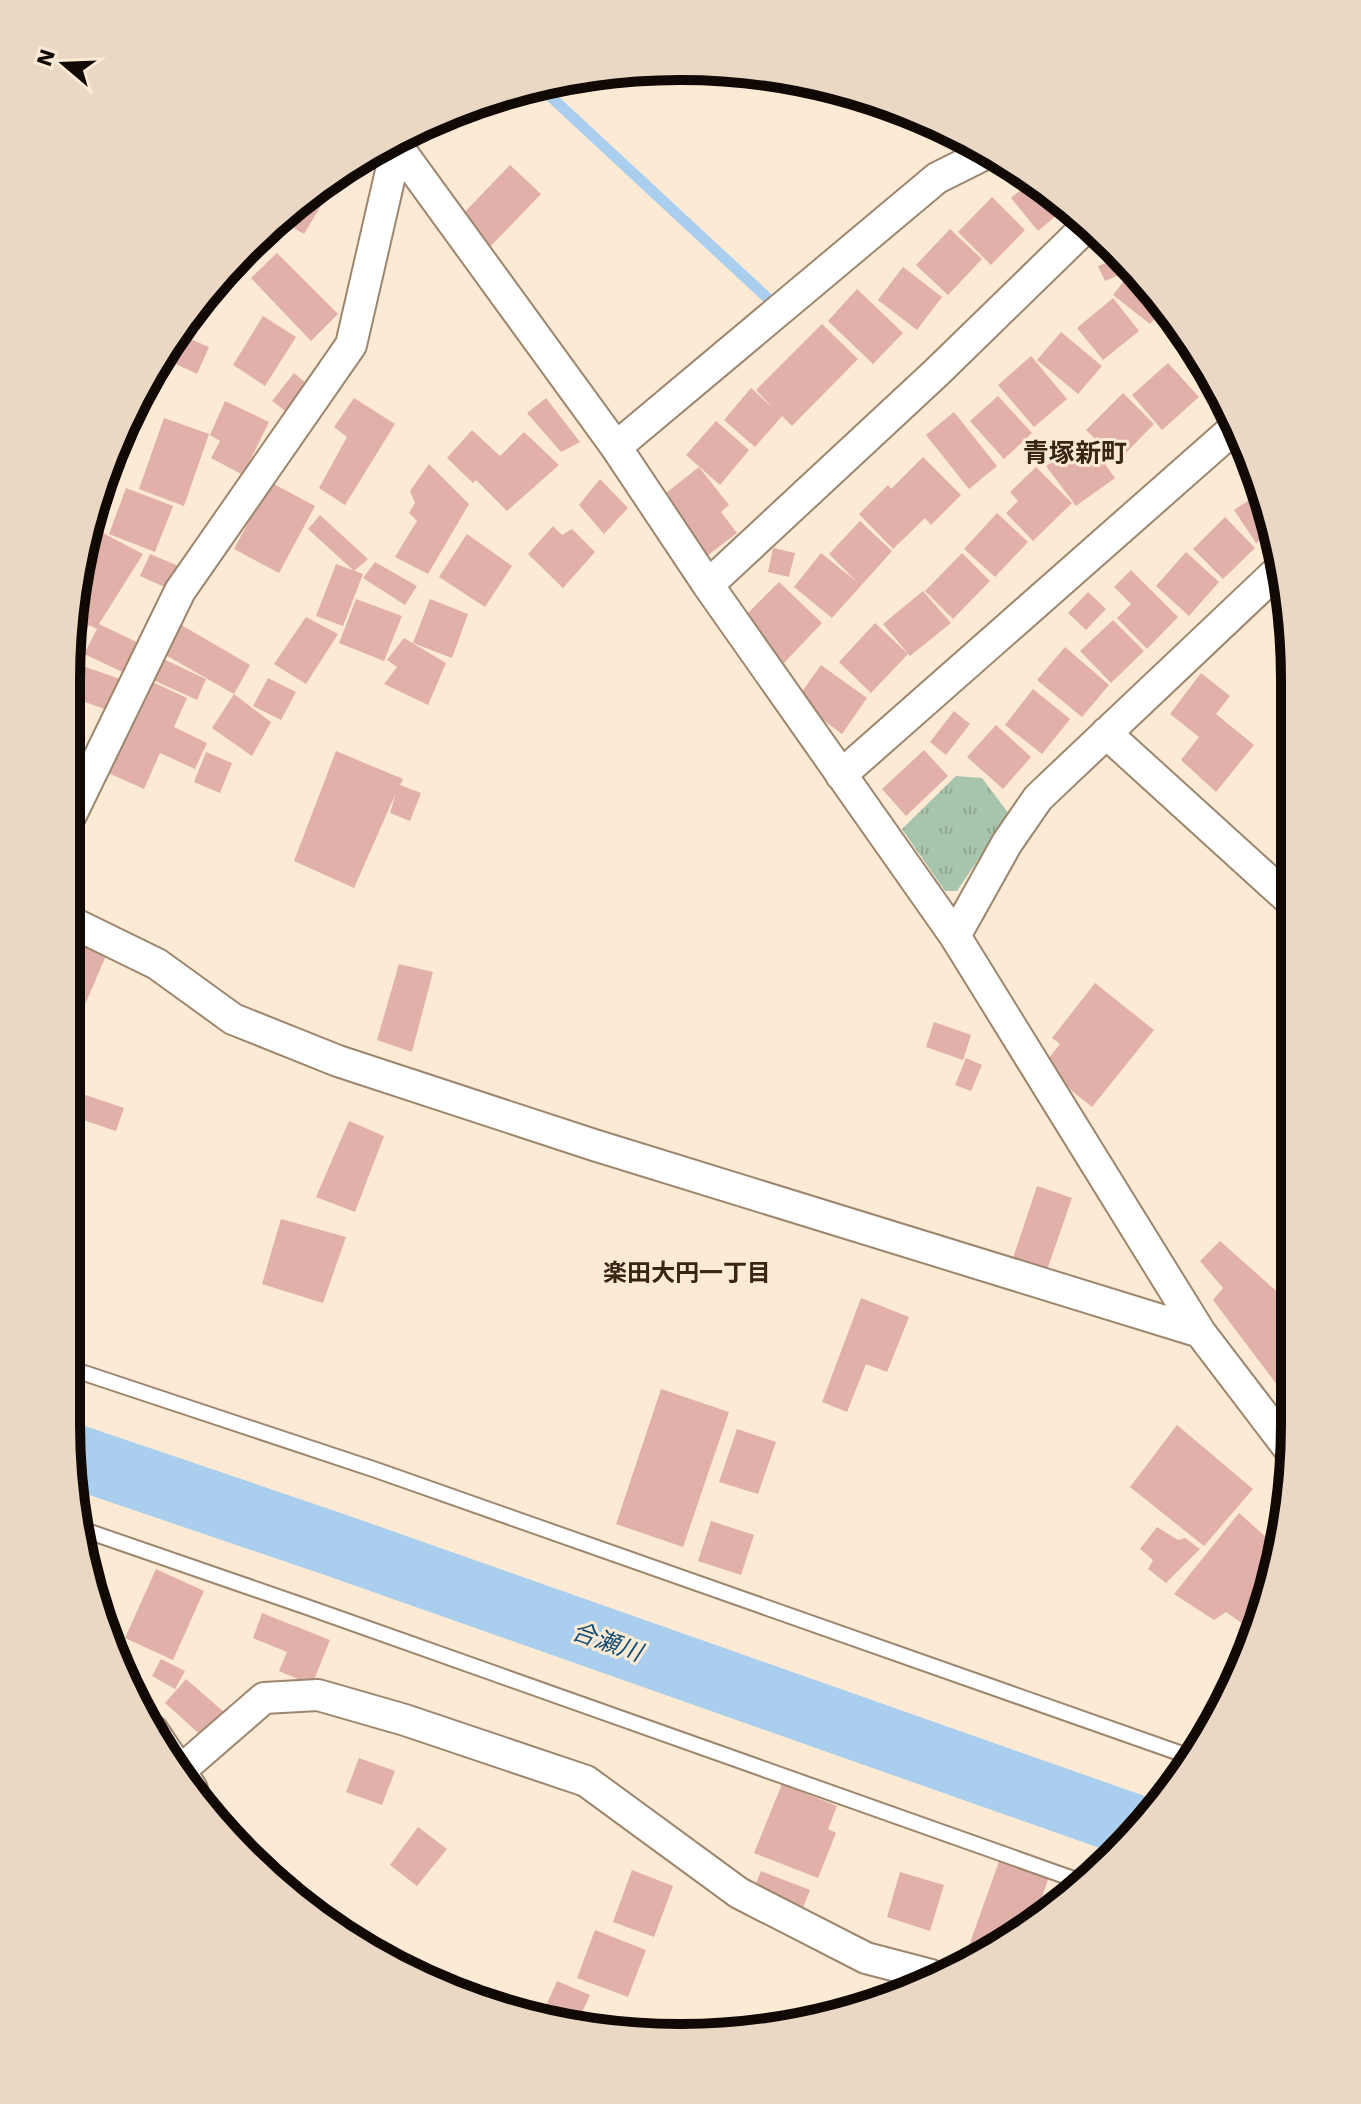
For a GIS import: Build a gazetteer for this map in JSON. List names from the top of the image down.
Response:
{
  "districts": ["青塚新町", "楽田大円一丁目"],
  "water": ["合瀬川"],
  "north": "left"
}
